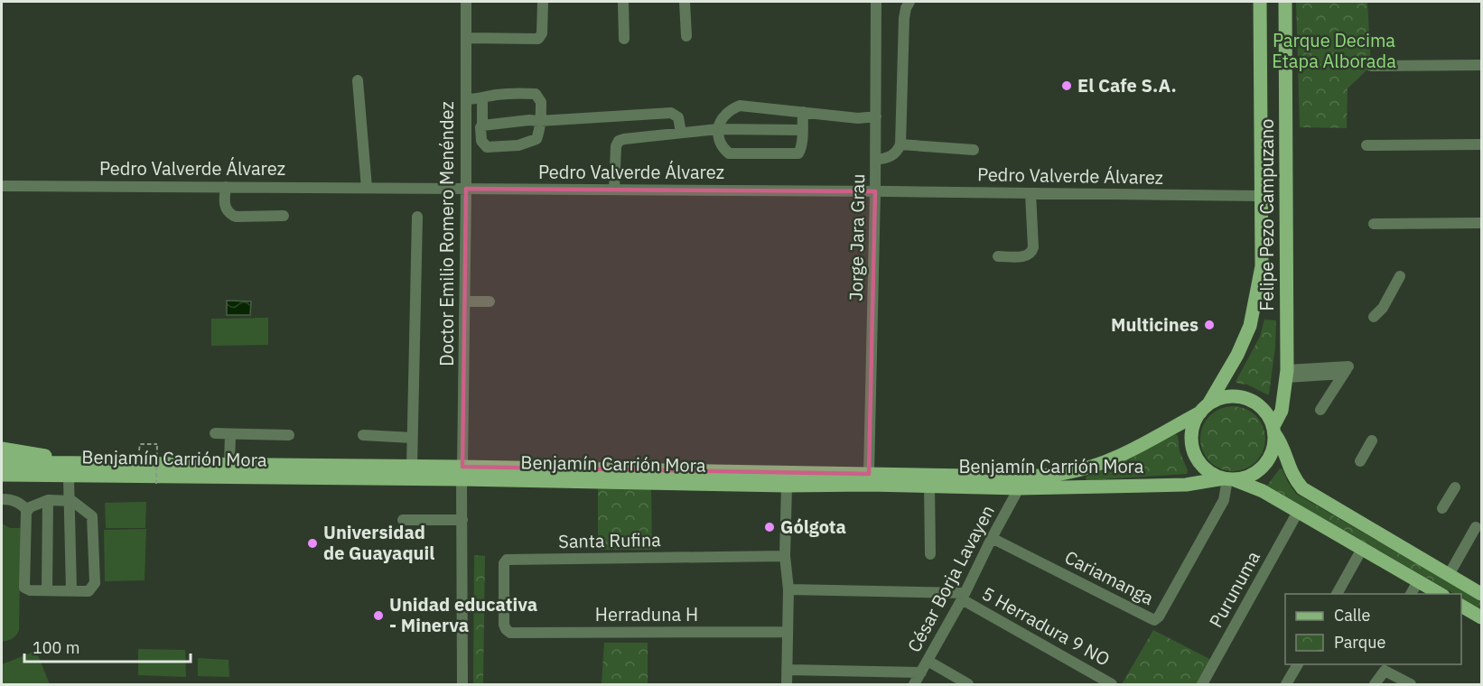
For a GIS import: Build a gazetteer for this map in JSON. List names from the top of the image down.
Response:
{
  "streets": {
    "main road": ["Felipe Pezo Campuzano", "Benjamín Carrión Mora"],
    "street": [
      "Pedro Valverde Álvarez",
      "Doctor Emilio Romero Menéndez",
      "Jorge Jara Grau",
      "Santa Rufina",
      "Cariamanga",
      "César Borja Lavayen",
      "Purunuma",
      "Herraduna H",
      "5 Herradura 9 NO"
    ]
  },
  "crossings": [
    ["Pedro Valverde Álvarez", "Felipe Pezo Campuzano"],
    ["Pedro Valverde Álvarez", "Doctor Emilio Romero Menéndez"],
    ["Pedro Valverde Álvarez", "Jorge Jara Grau"],
    ["Felipe Pezo Campuzano", "Benjamín Carrión Mora"],
    ["Felipe Pezo Campuzano", "Cariamanga"],
    ["Doctor Emilio Romero Menéndez", "Benjamín Carrión Mora"],
    ["Jorge Jara Grau", "Benjamín Carrión Mora"],
    ["Benjamín Carrión Mora", "Cariamanga"],
    ["Benjamín Carrión Mora", "César Borja Lavayen"],
    ["Santa Rufina", "Herraduna H"],
    ["Cariamanga", "César Borja Lavayen"],
    ["César Borja Lavayen", "5 Herradura 9 NO"]
  ],
  "parks": ["Parque Decima Etapa Alborada"],
  "places": [
    "El Cafe S.A.",
    "Multicines",
    "Gólgota",
    "Universidad de Guayaquil",
    "Unidad educativa - Minerva"
  ],
  "legend": ["Calle", "Parque"],
  "scale_bar": "100 m"
}
